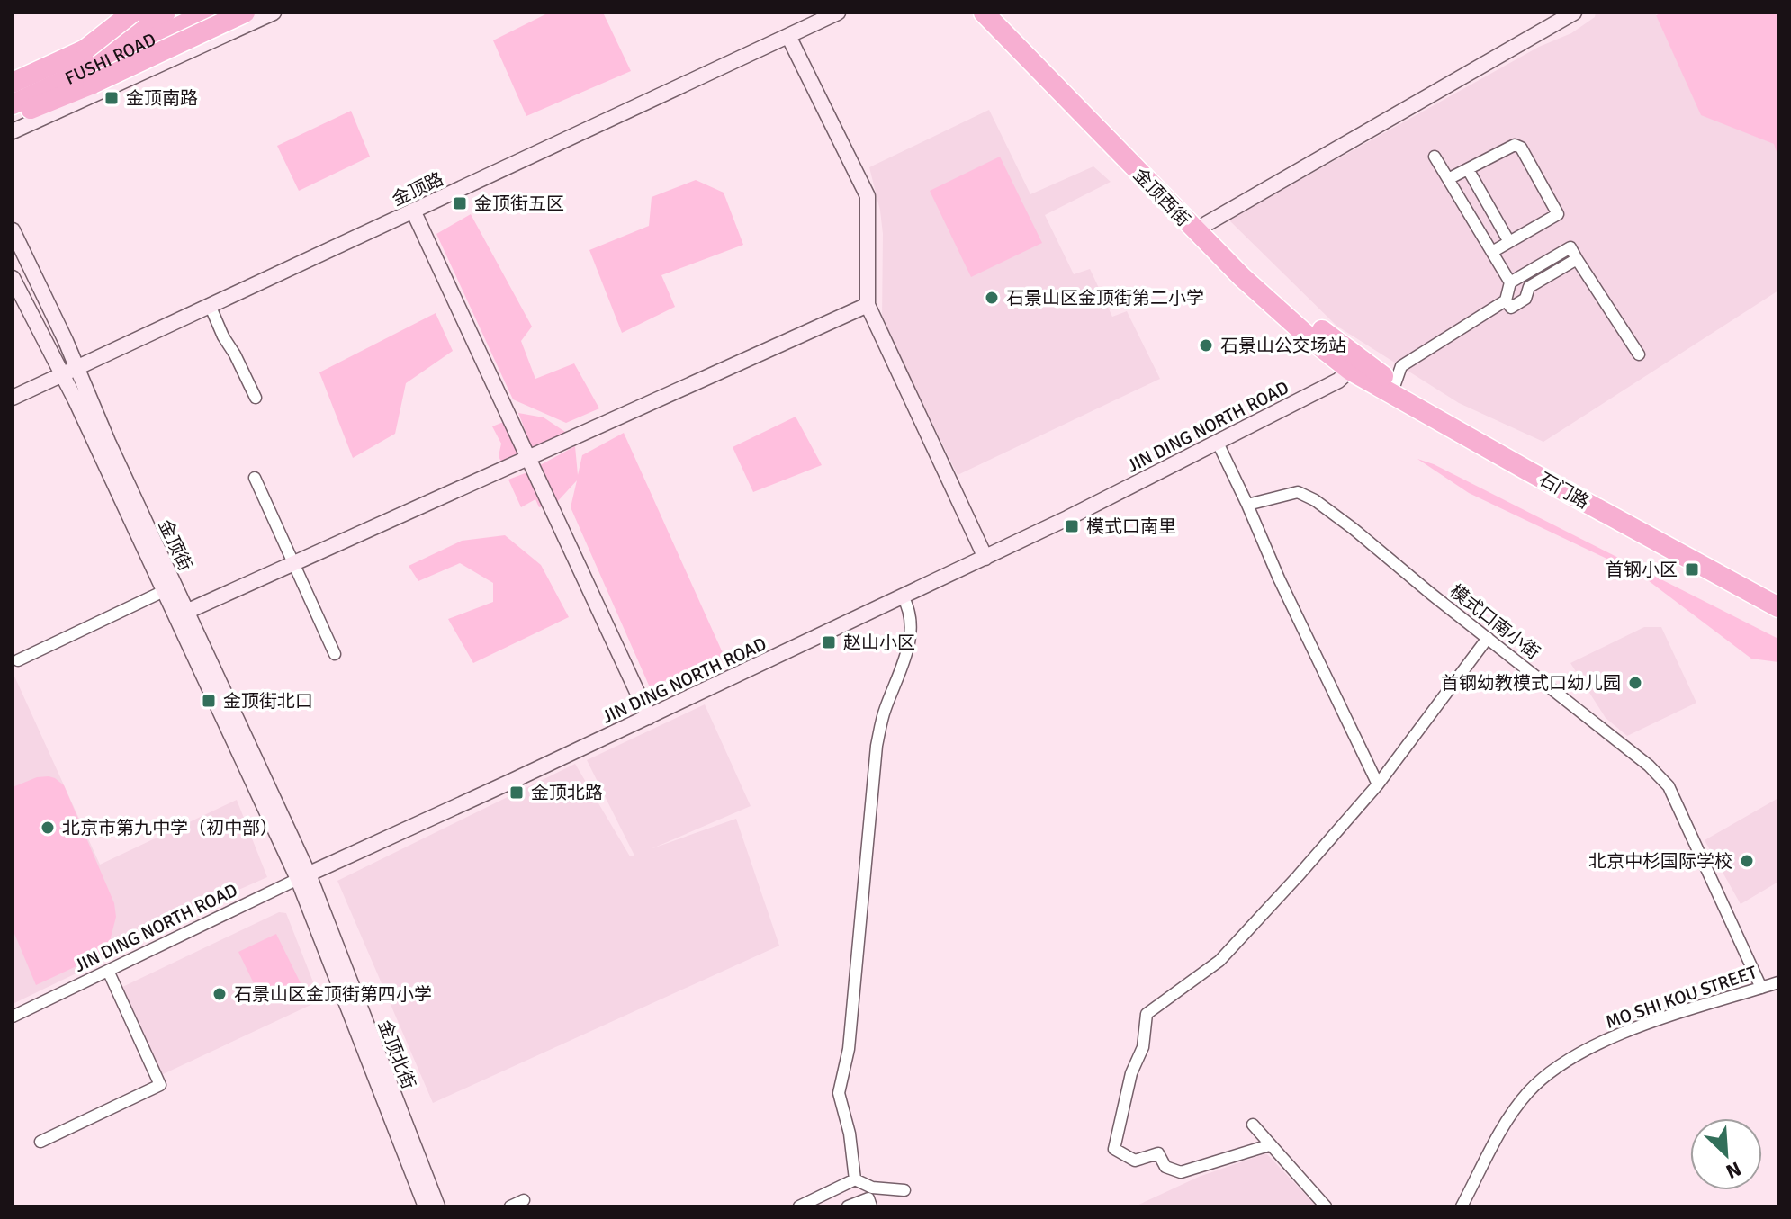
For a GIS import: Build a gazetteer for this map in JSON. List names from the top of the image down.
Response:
{
  "streets": {
    "highway": ["FUSHI ROAD", "金顶西街", "石门路"],
    "street": [
      "金顶路",
      "JIN DING NORTH ROAD",
      "金顶街",
      "模式口南小街",
      "MO SHI KOU STREET",
      "金顶北街"
    ]
  },
  "crossings": [
    ["金顶路", "金顶街"],
    ["金顶西街", "JIN DING NORTH ROAD"],
    ["金顶西街", "石门路"],
    ["JIN DING NORTH ROAD", "石门路"],
    ["JIN DING NORTH ROAD", "金顶街"],
    ["JIN DING NORTH ROAD", "金顶北街"],
    ["金顶街", "金顶北街"],
    ["模式口南小街", "MO SHI KOU STREET"]
  ],
  "places": {
    "transit": [
      "金顶南路",
      "金顶街五区",
      "模式口南里",
      "首钢小区",
      "赵山小区",
      "金顶街北口",
      "金顶北路"
    ],
    "other": [
      "石景山区金顶街第二小学",
      "石景山公交场站",
      "首钢幼教模式口幼儿园",
      "北京市第九中学（初中部）",
      "北京中杉国际学校",
      "石景山区金顶街第四小学"
    ]
  },
  "north": "bottom right"
}
